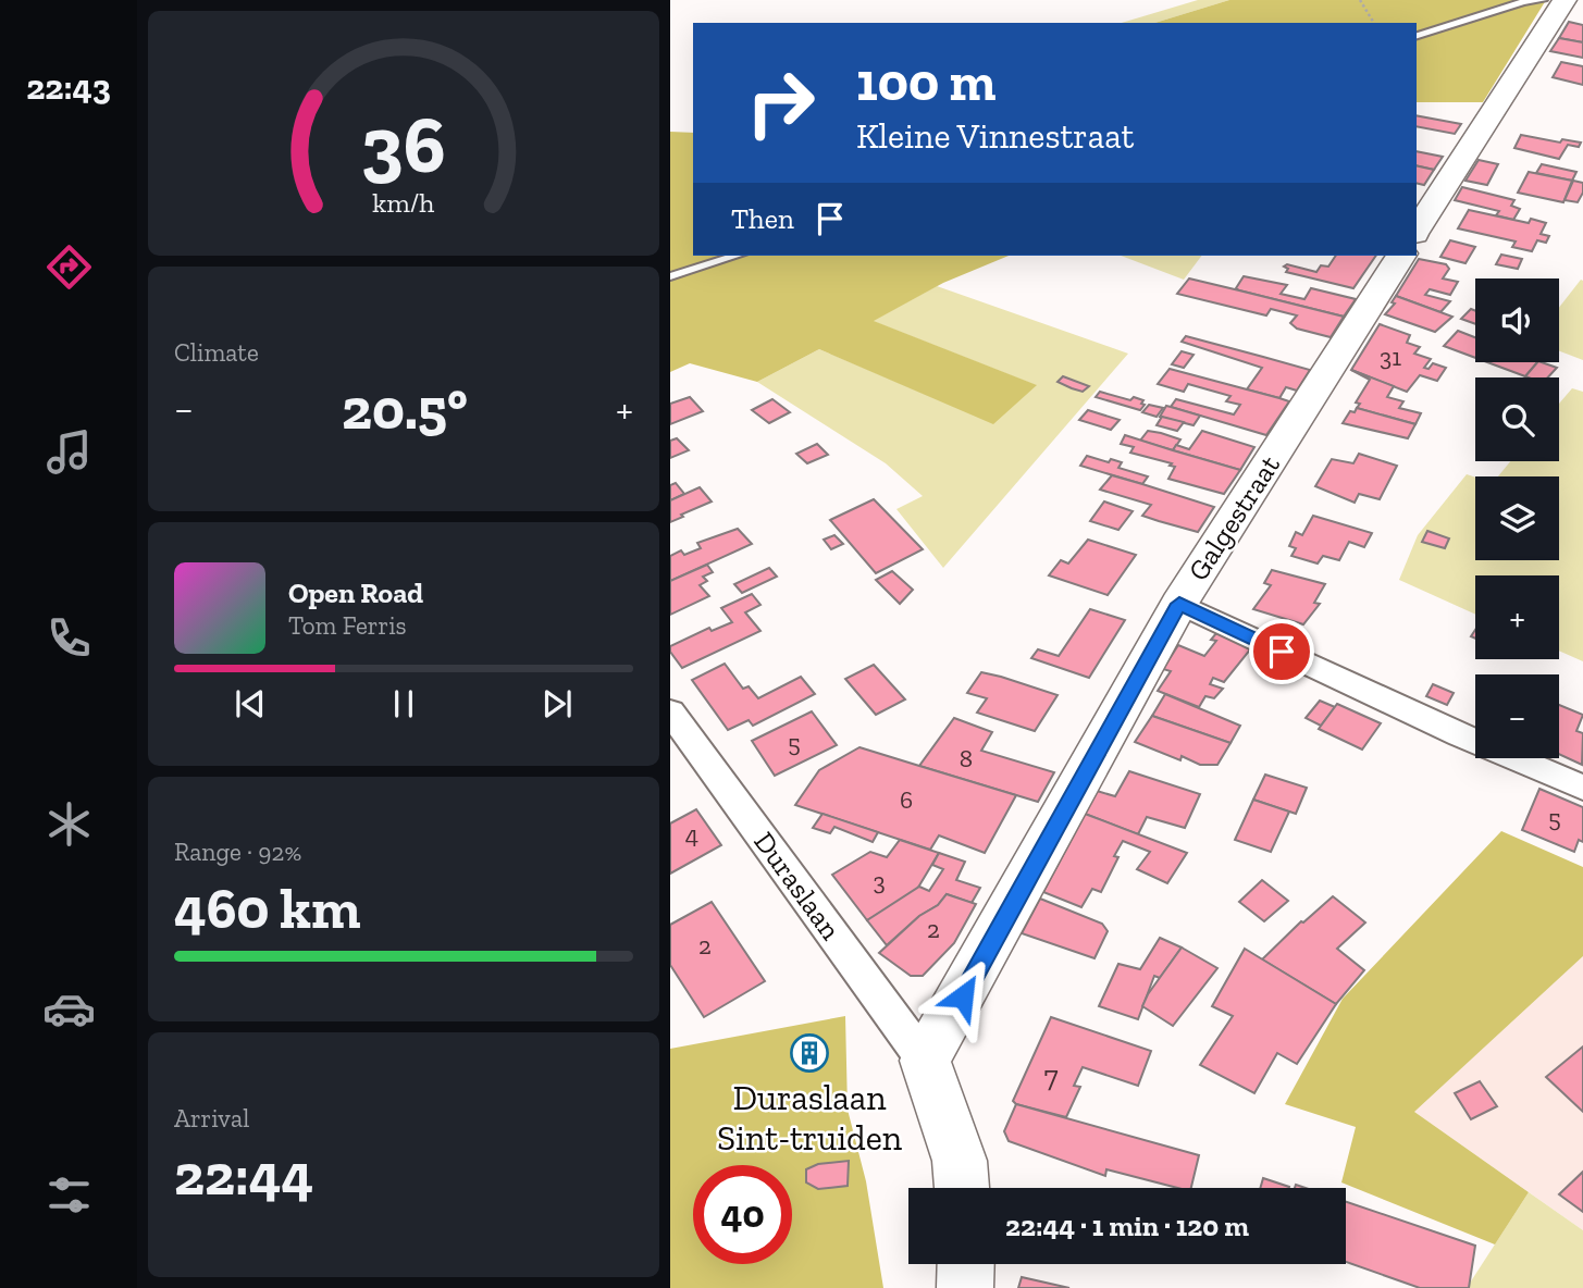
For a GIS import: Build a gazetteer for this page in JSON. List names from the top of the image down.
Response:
{
  "streets": {
    "street": ["Galgestraat", "Duraslaan"]
  },
  "crossings": [
    ["Galgestraat", "Duraslaan"]
  ],
  "places": {
    "building": ["Duraslaan Sint-truiden"]
  },
  "house_numbers": [
    "31",
    "5",
    "8",
    "6",
    "5",
    "4",
    "3",
    "2",
    "2",
    "7"
  ],
  "page": {
    "tabs": "22:43",
    "turn": ["100 m", "Kleine Vinnestraat"],
    "then": "Then",
    "tile": [
      "Climate",
      ["Range · 92%", "460 km"],
      ["Arrival", "22:44"]
    ],
    "map_buttons": ["+", "−"],
    "heat": ["−", "20.5°", "+"],
    "song": ["Open Road", "Tom Ferris"],
    "limit": "40",
    "trip": "22:44 · 1 min · 120 m",
    "gauge": ["36", "km/h"]
  }
}
